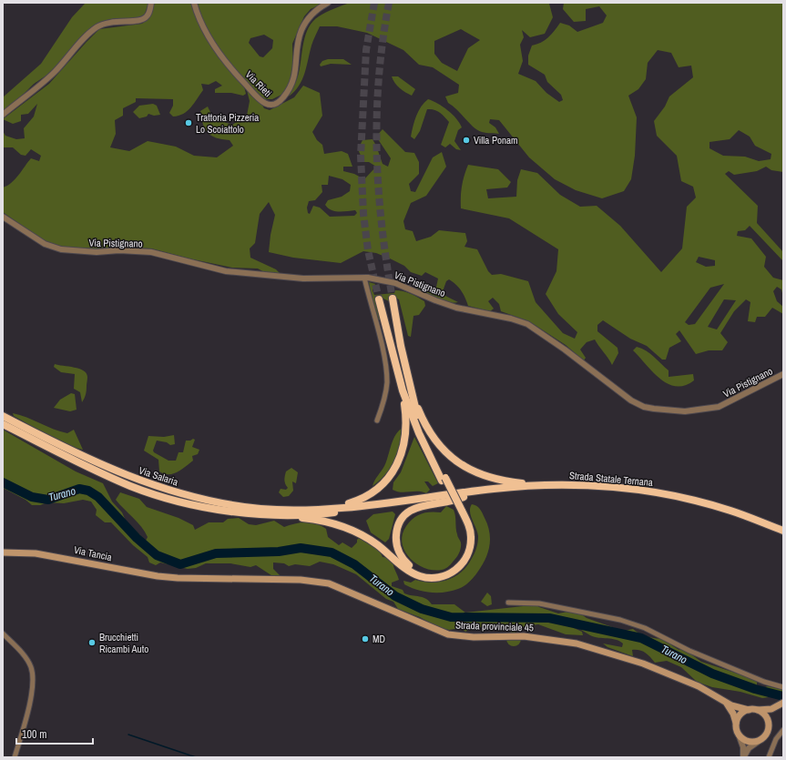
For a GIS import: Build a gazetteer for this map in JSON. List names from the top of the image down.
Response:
{
  "streets": {
    "highway": ["Via Salaria", "Strada Statale Ternana"],
    "main road": ["Via Tancia", "Strada provinciale 45"],
    "street": ["Via Rieti", "Via Pistignano"]
  },
  "crossings": [
    ["Via Salaria", "Strada Statale Ternana"],
    ["Via Tancia", "Strada provinciale 45"]
  ],
  "water": ["Turano"],
  "places": [
    "Trattoria Pizzeria Lo Scoiattolo",
    "Villa Ponam",
    "MD",
    "Brucchietti Ricambi Auto"
  ],
  "scale_bar": "100 m"
}
